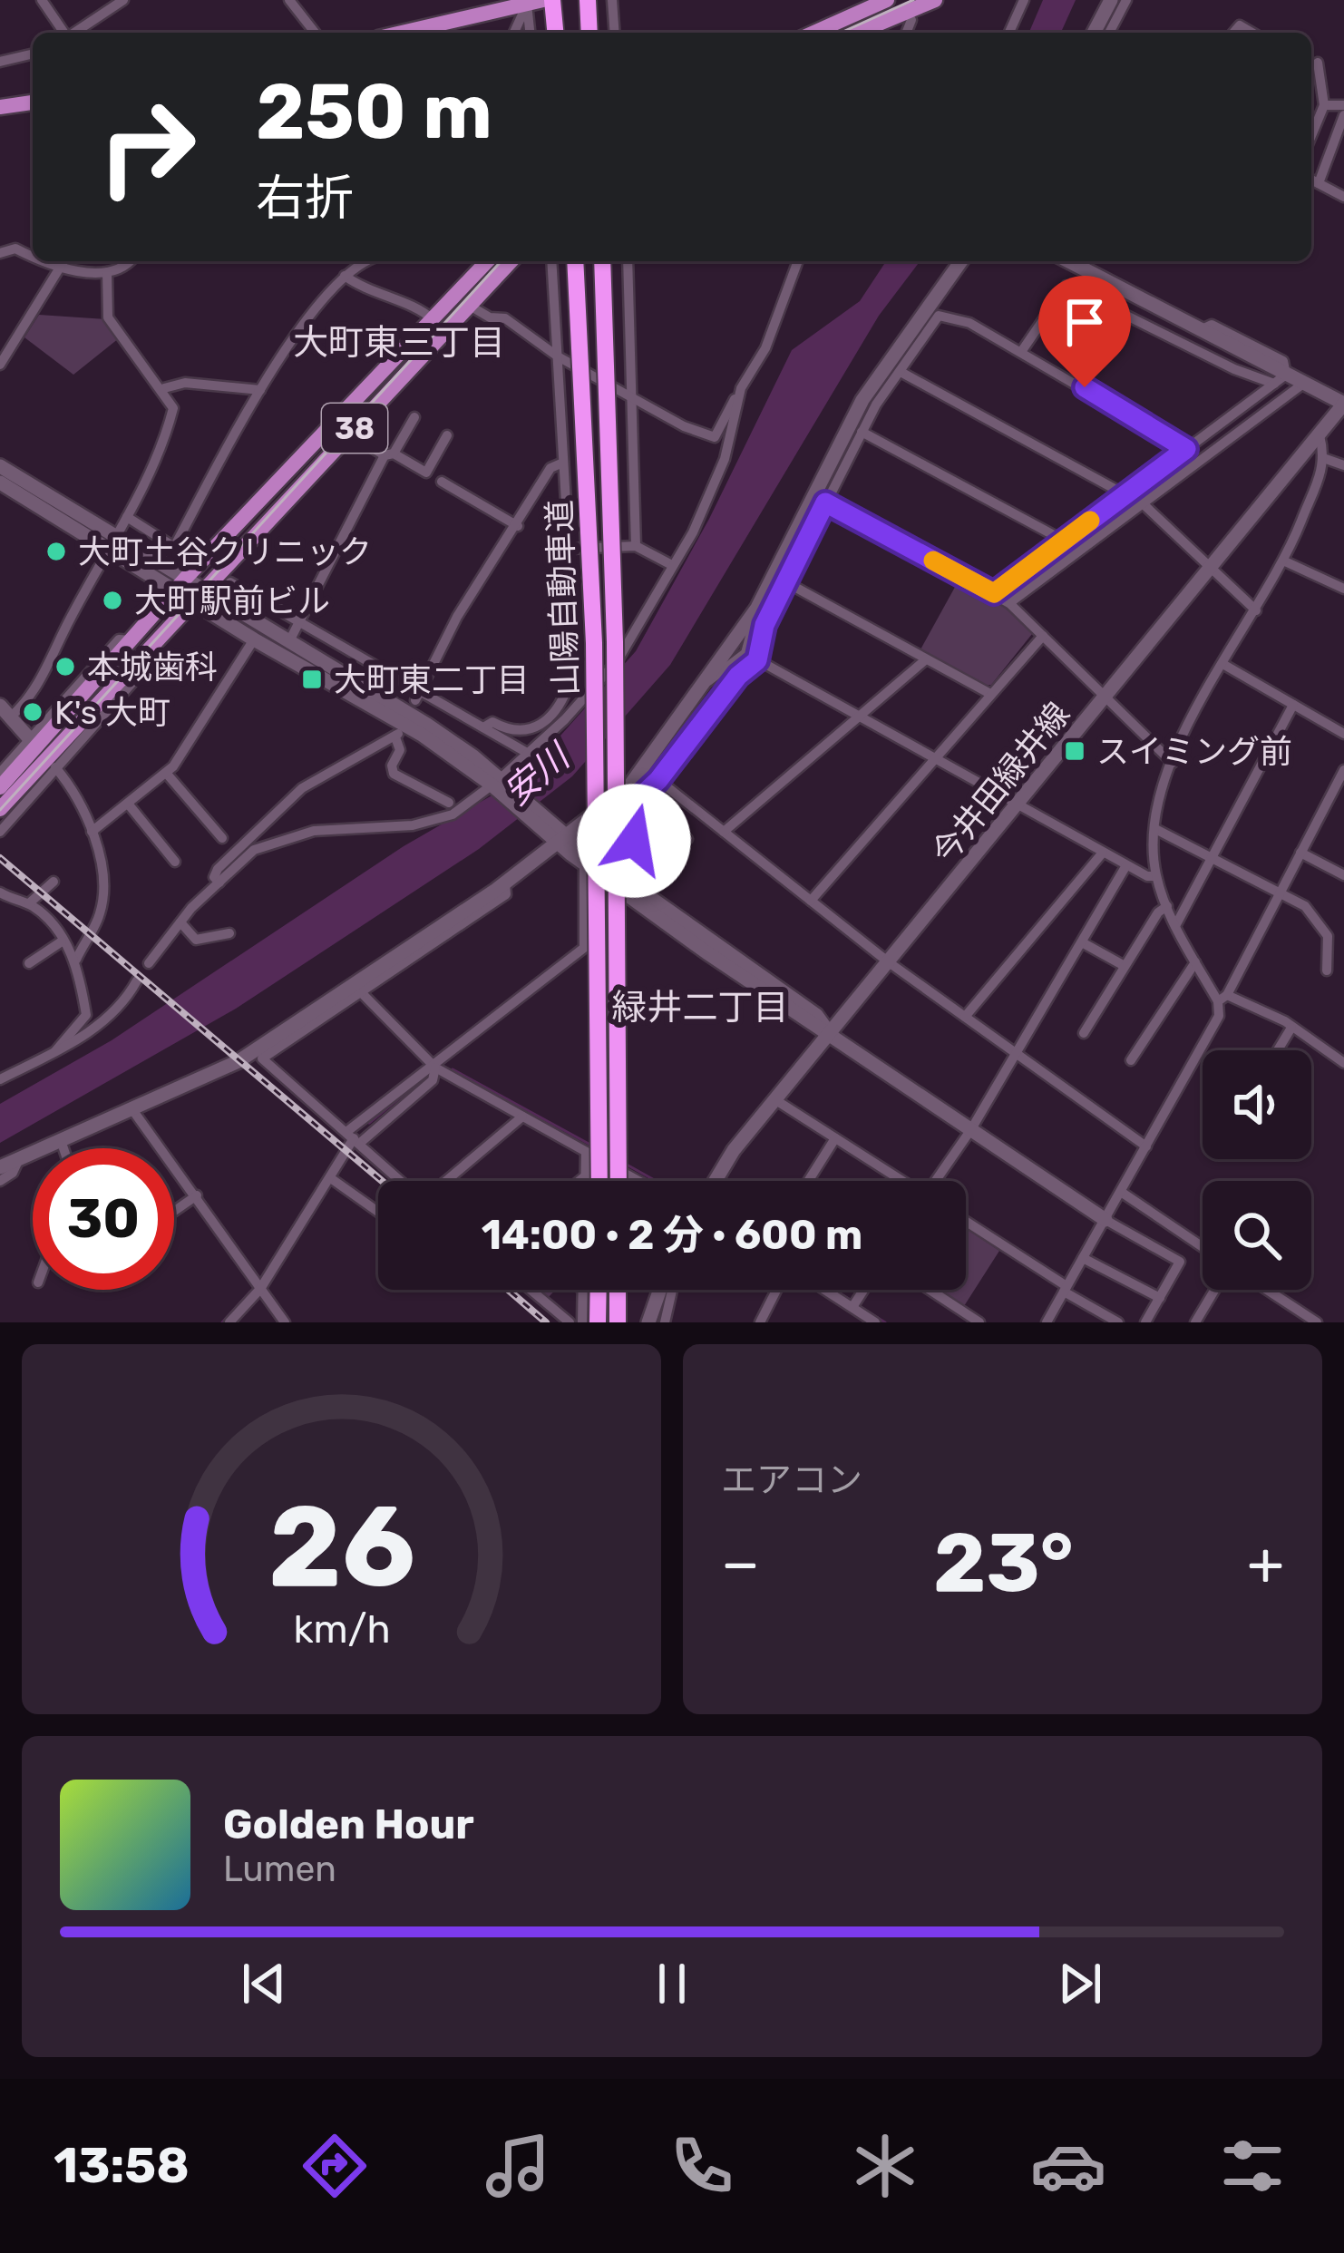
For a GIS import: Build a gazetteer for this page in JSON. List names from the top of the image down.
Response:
{
  "streets": {
    "highway": ["山陽自動車道"],
    "main road": ["38"],
    "street": ["今井田緑井線"]
  },
  "districts": ["大町東三丁目", "緑井二丁目"],
  "water": ["安川"],
  "places": {
    "other": [
      "大町土谷クリニック",
      "大町駅前ビル",
      "本城歯科",
      "K's 大町"
    ],
    "transit": ["大町東二丁目", "スイミング前"]
  },
  "page": {
    "turn": ["250 m", "右折"],
    "limit": "30",
    "trip": "14:00 · 2 分 · 600 m",
    "tile": "エアコン",
    "heat": ["−", "23°", "+"],
    "song": ["Golden Hour", "Lumen"],
    "tabs": "13:58",
    "gauge": ["26", "km/h"]
  }
}
